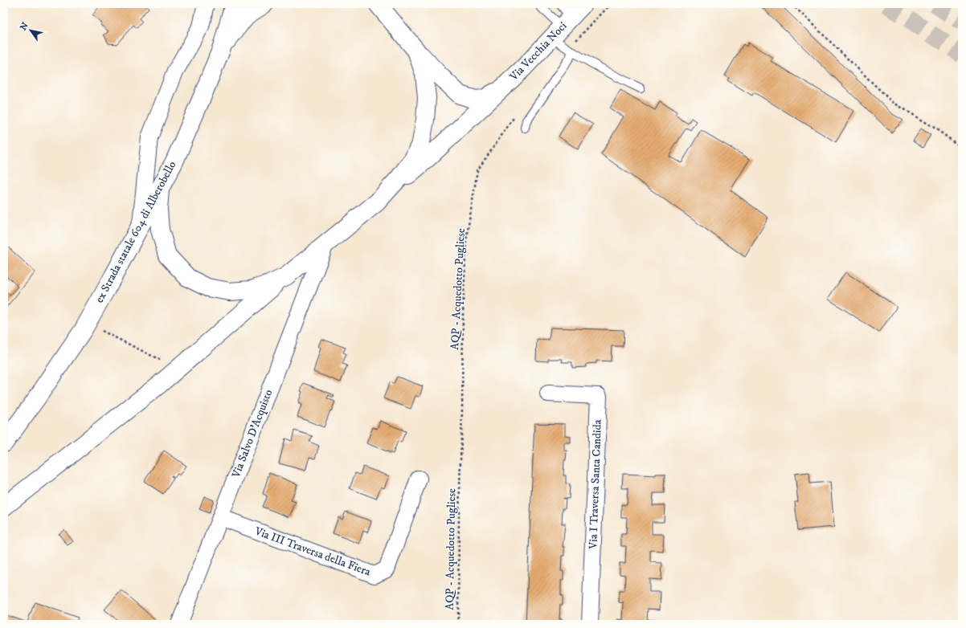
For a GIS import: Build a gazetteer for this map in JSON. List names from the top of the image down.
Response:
{
  "streets": {
    "main road": ["Via Vecchia Noci", "ex Strada statale 604 di Alberobello"],
    "street": ["Via Salvo D'Acquisto", "Via I Traversa Santa Candida", "Via III Traversa della Fiera"],
    "path": ["AQP - Acquedotto Pugliese"]
  },
  "crossings": [
    ["Via Salvo D'Acquisto", "Via III Traversa della Fiera"]
  ],
  "north": "top left"
}
